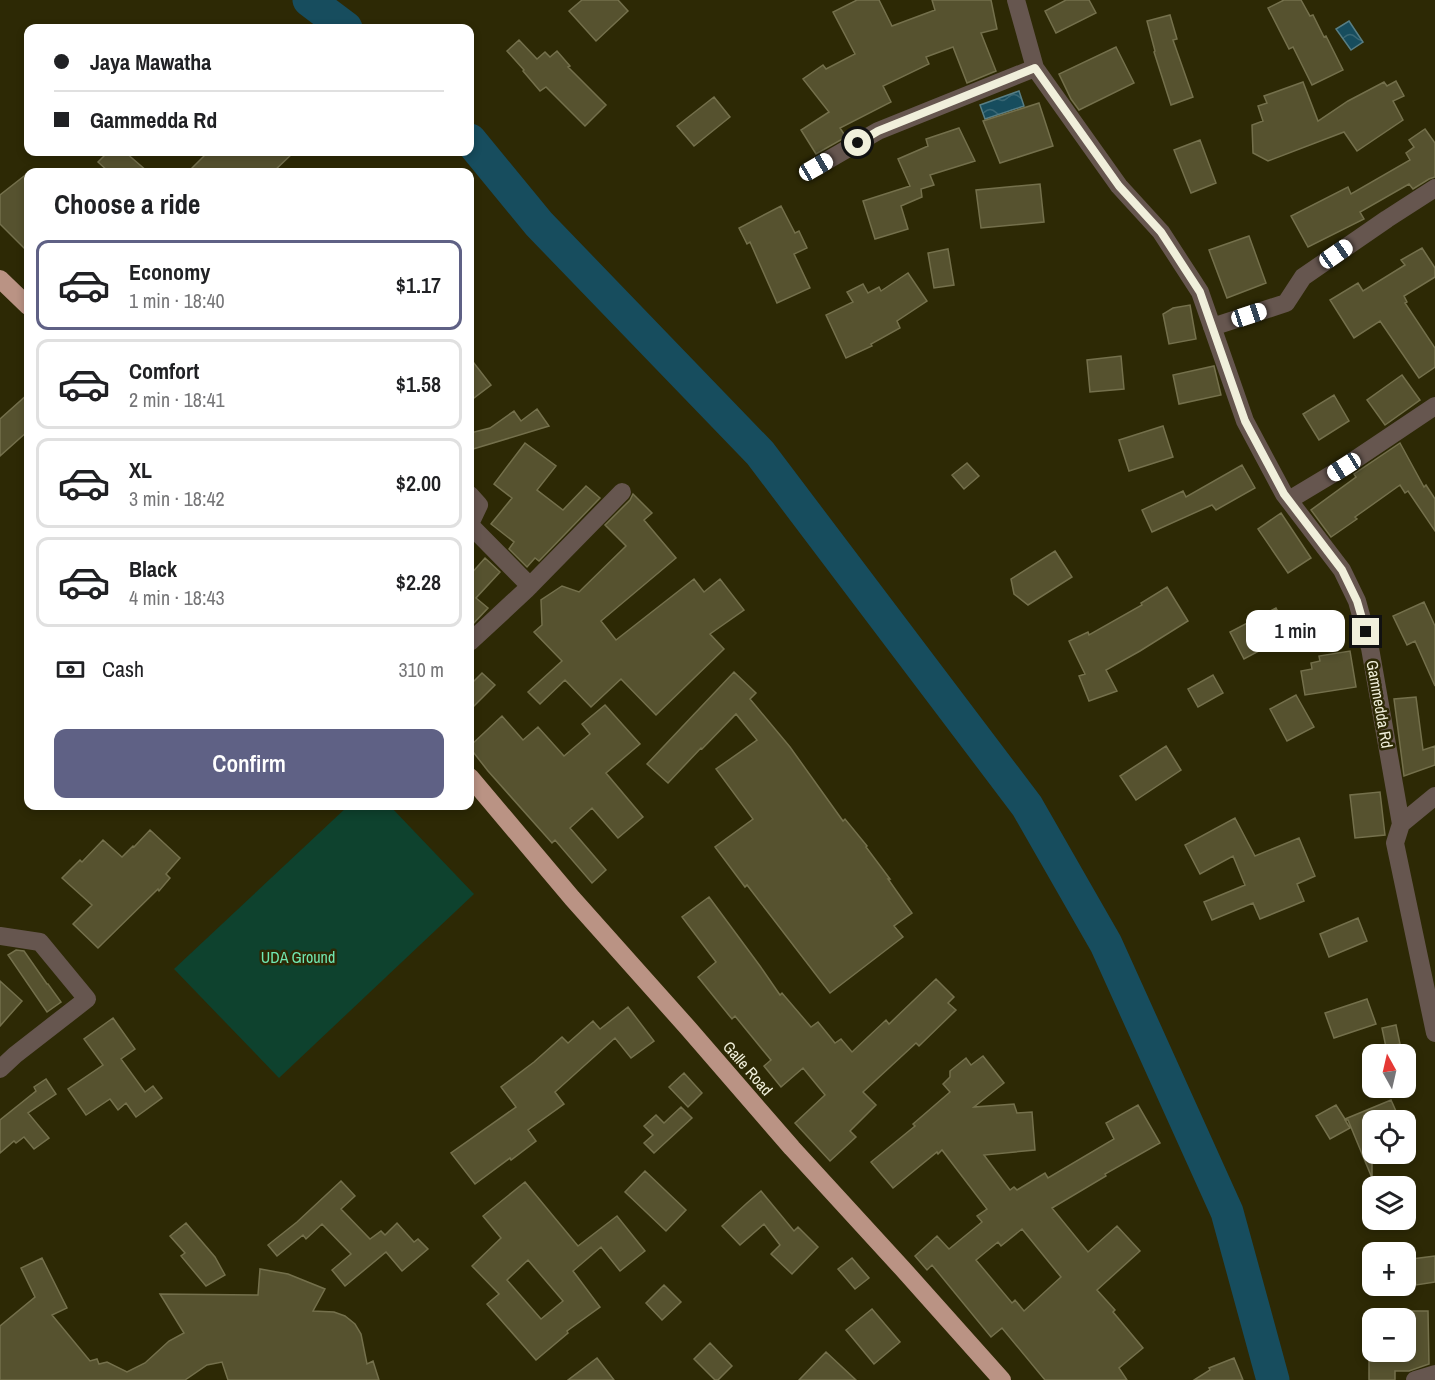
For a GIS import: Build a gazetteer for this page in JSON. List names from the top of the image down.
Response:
{
  "streets": {
    "highway": ["Galle Road"],
    "street": ["Gammedda Rd"]
  },
  "parks": ["UDA Ground"],
  "north": "top",
  "page": {
    "banner": ["Jaya Mawatha", "Gammedda Rd"],
    "heading": "Choose a ride",
    "list": [
      {
        "name": "Economy",
        "note": "1 min · 18:40",
        "value": "$1.17"
      },
      {
        "name": "Comfort",
        "note": "2 min · 18:41",
        "value": "$1.58"
      },
      {
        "name": "XL",
        "note": "3 min · 18:42",
        "value": "$2.00"
      },
      {
        "name": "Black",
        "note": "4 min · 18:43",
        "value": "$2.28"
      }
    ],
    "bubble": "1 min",
    "pay": ["Cash", "310 m"],
    "buttons": "Confirm",
    "map_buttons": ["+", "−"]
  }
}
